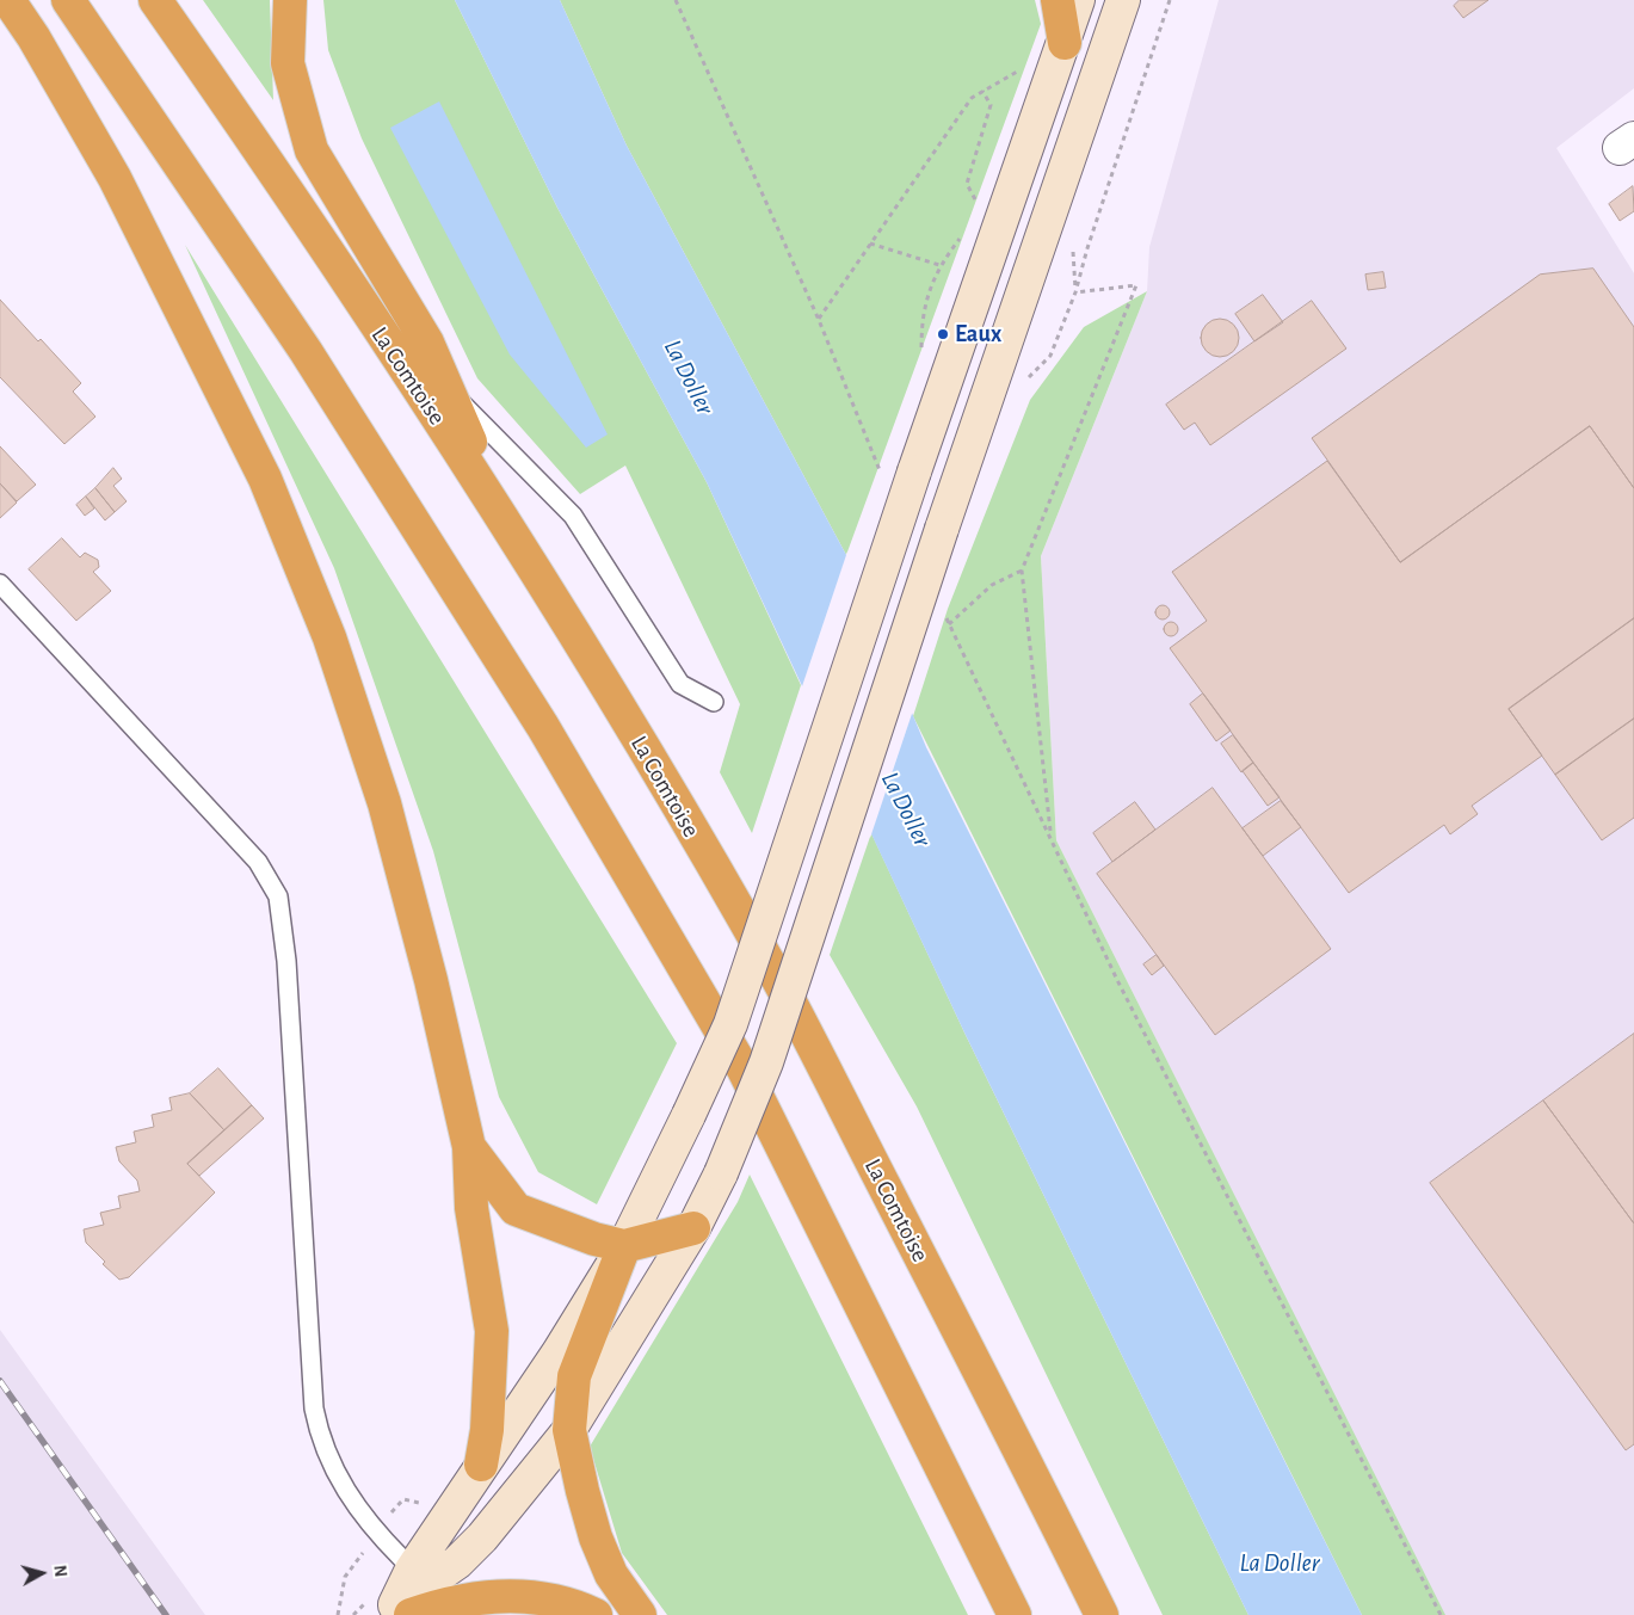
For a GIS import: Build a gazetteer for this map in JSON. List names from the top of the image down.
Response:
{
  "streets": {
    "highway": ["La Comtoise"]
  },
  "water": ["La Doller"],
  "places": ["Eaux"],
  "north": "right"
}
